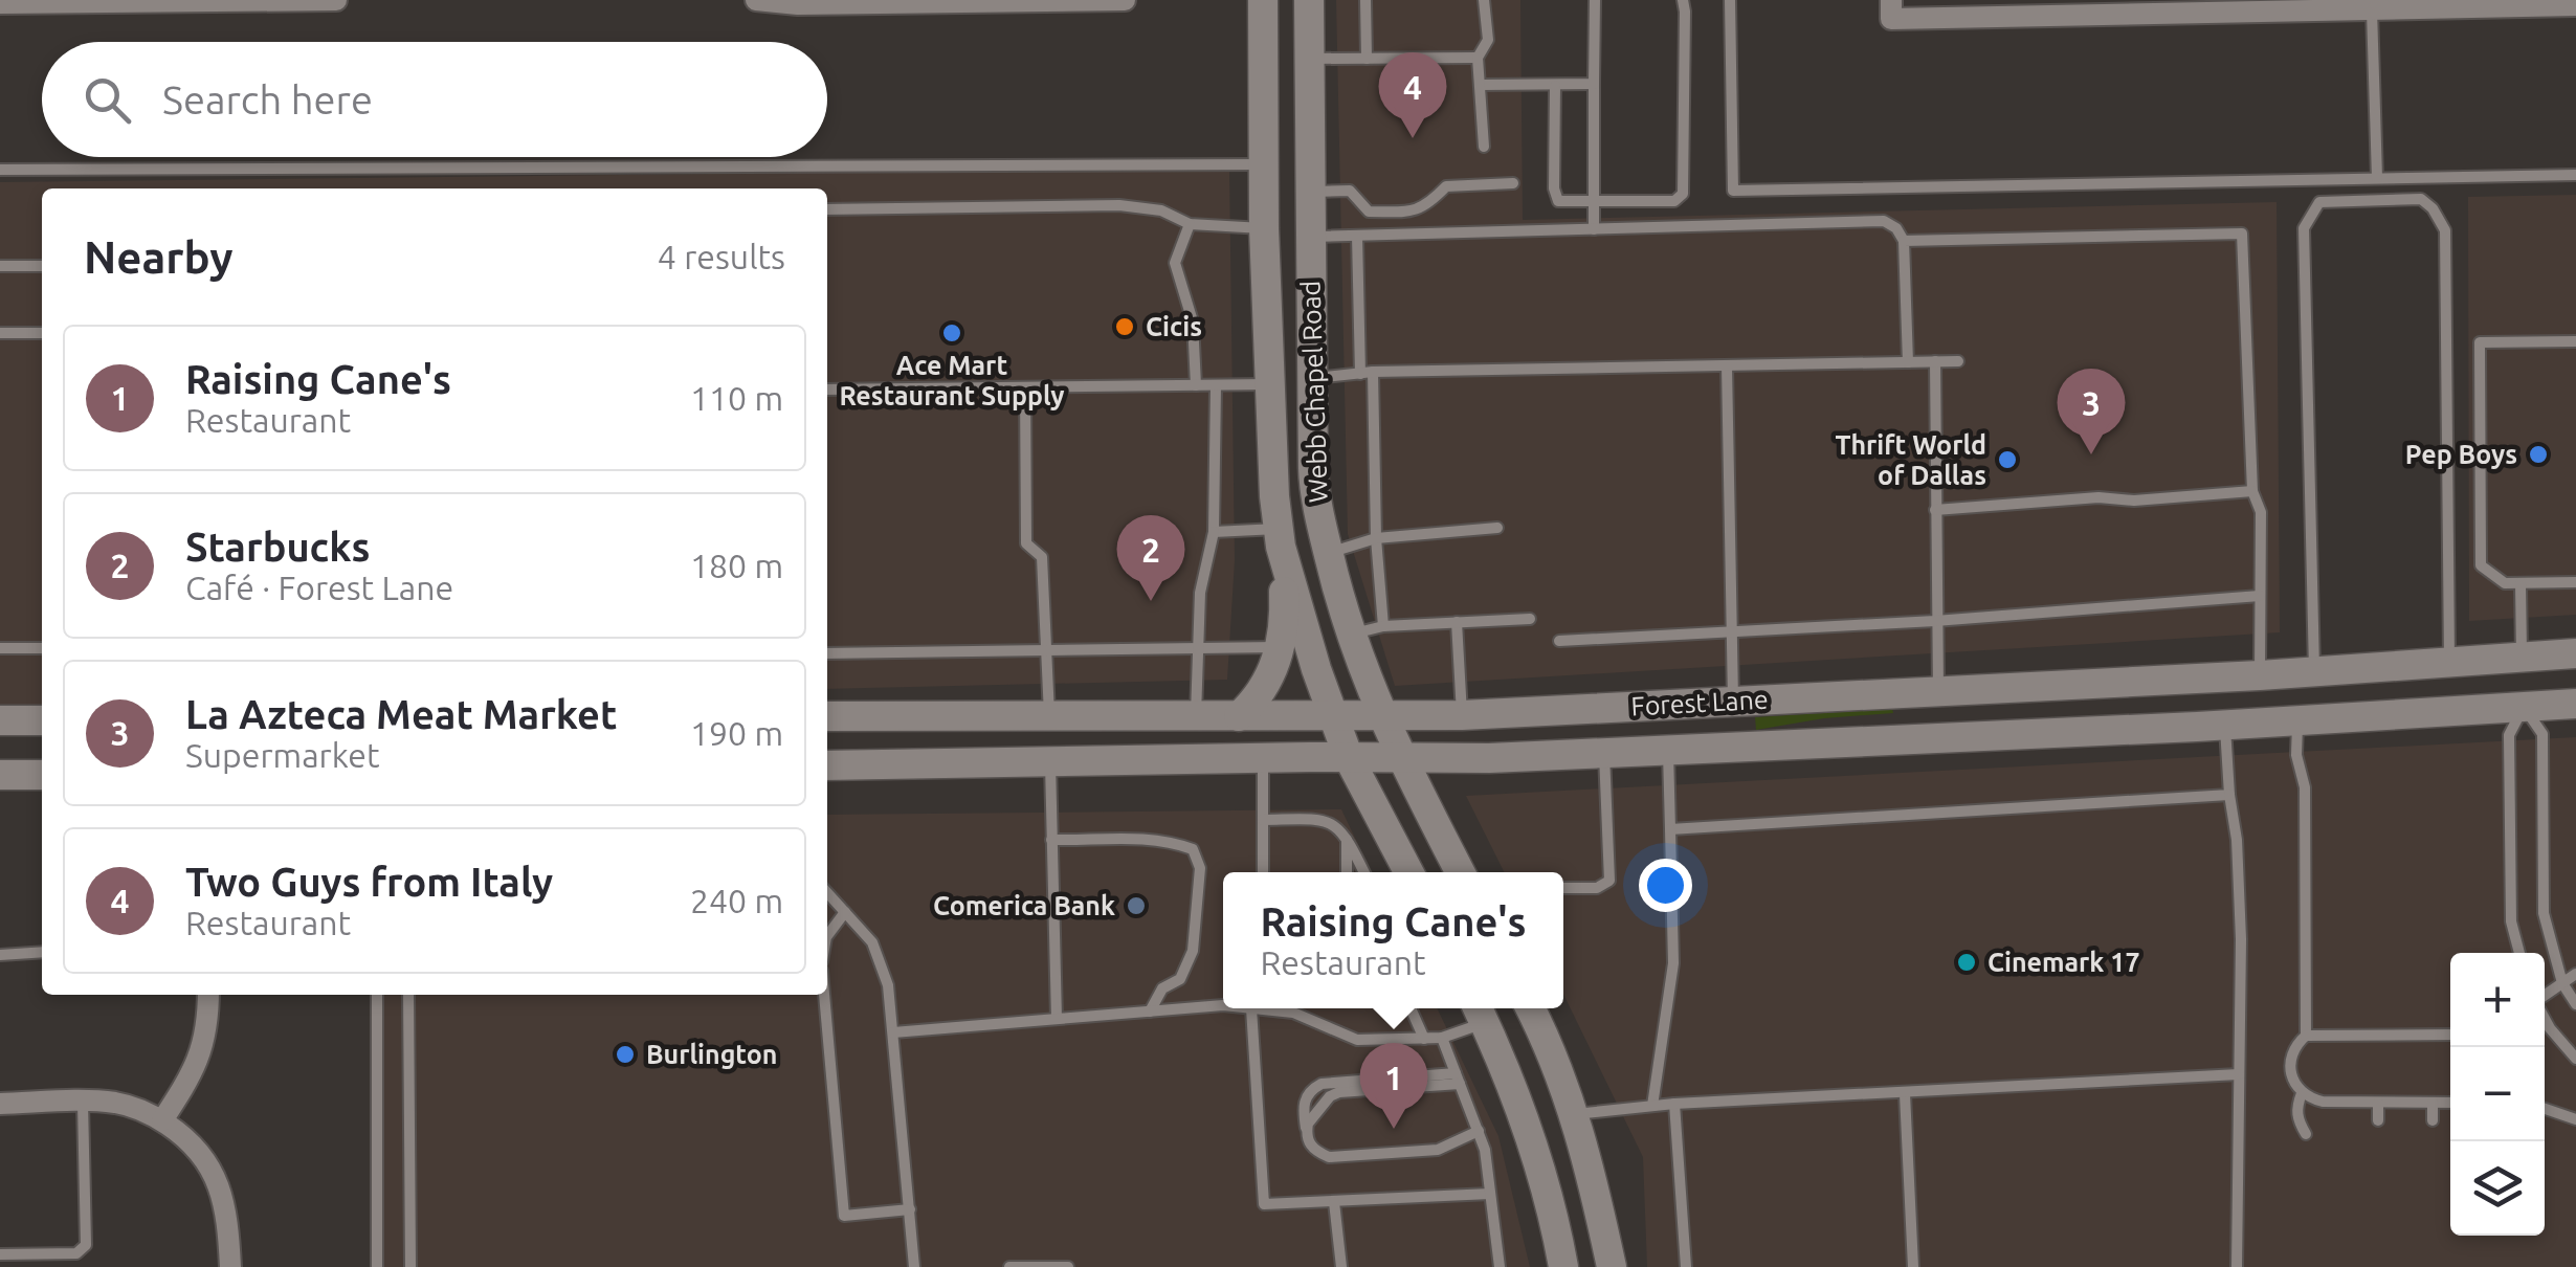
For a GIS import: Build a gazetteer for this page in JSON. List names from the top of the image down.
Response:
{
  "streets": {
    "main road": ["Webb Chapel Road", "Forest Lane"]
  },
  "crossings": [
    ["Webb Chapel Road", "Forest Lane"]
  ],
  "places": [
    "Cicis",
    "Ace Mart Restaurant Supply",
    "Pep Boys",
    "Thrift World of Dallas",
    "Comerica Bank",
    "Cinemark 17",
    "Burlington"
  ],
  "page": {
    "search": "Search here",
    "pins": [
      "4",
      "3",
      "2",
      "1"
    ],
    "heading": ["Nearby", "4 results"],
    "list": [
      {
        "mark": "1",
        "name": "Raising Cane's",
        "note": "Restaurant",
        "value": "110 m"
      },
      {
        "mark": "2",
        "name": "Starbucks",
        "note": "Café · Forest Lane",
        "value": "180 m"
      },
      {
        "mark": "3",
        "name": "La Azteca Meat Market",
        "note": "Supermarket",
        "value": "190 m"
      },
      {
        "mark": "4",
        "name": "Two Guys from Italy",
        "note": "Restaurant",
        "value": "240 m"
      }
    ],
    "popup": ["Raising Cane's", "Restaurant"],
    "map_buttons": ["+", "−"]
  }
}
